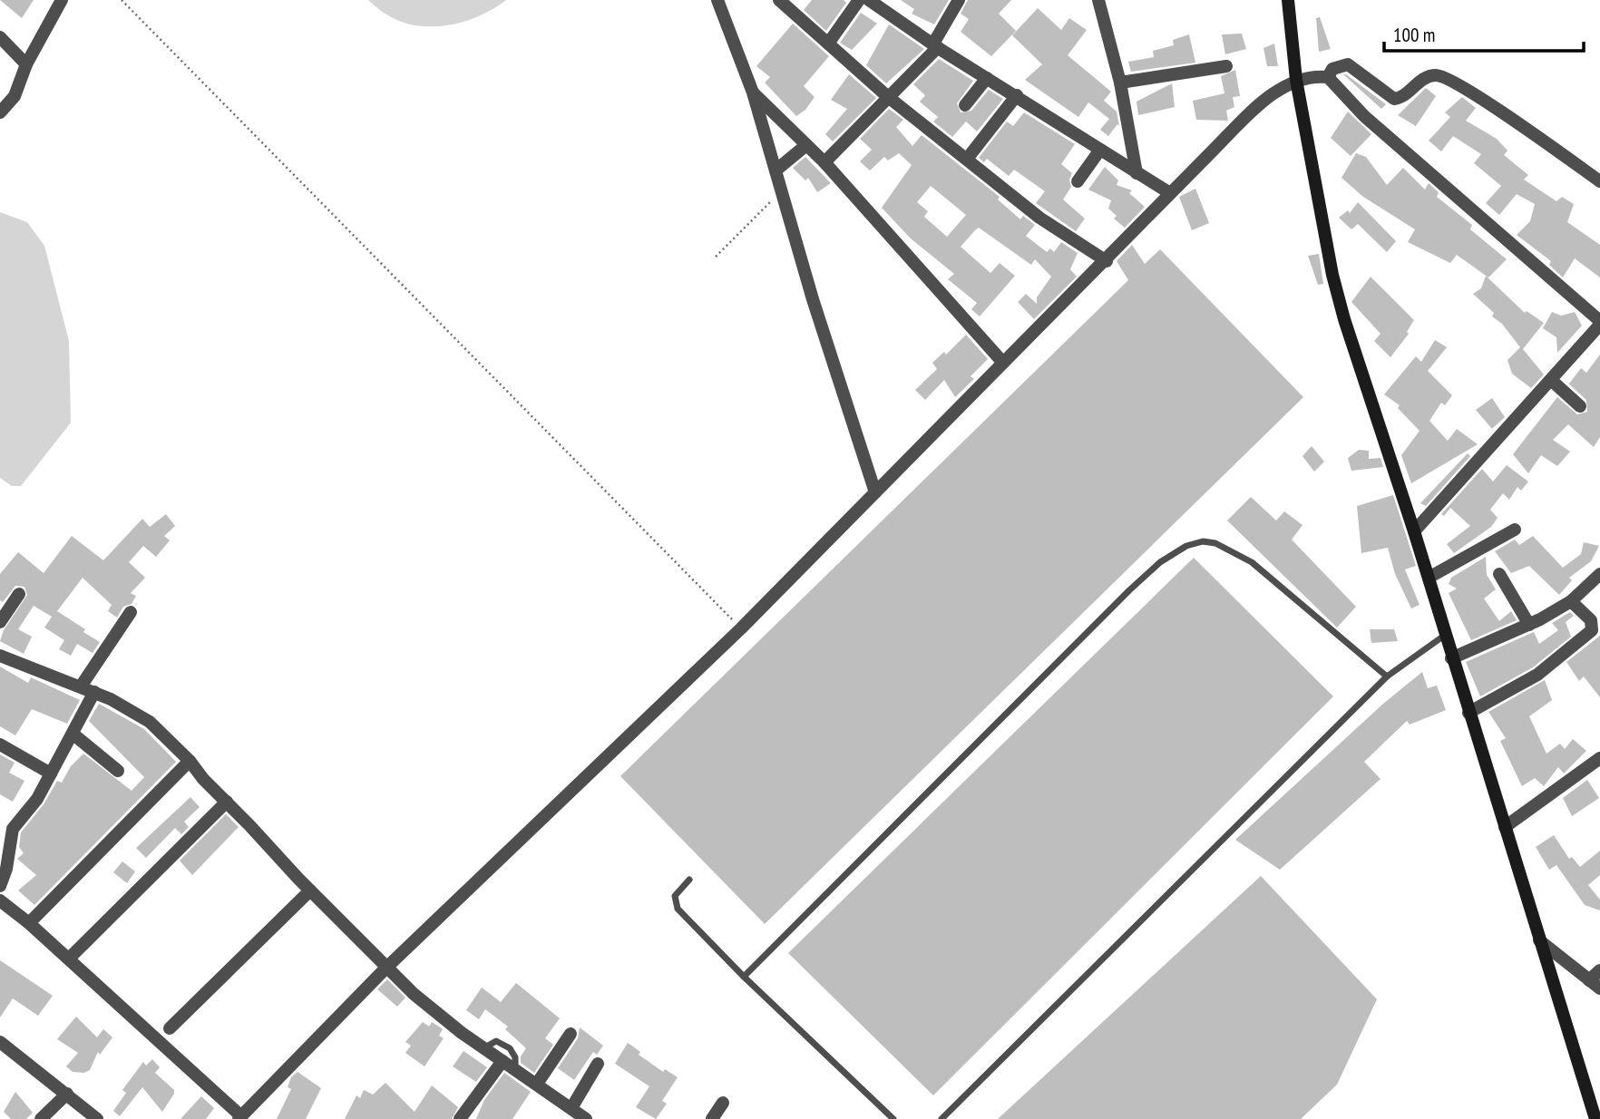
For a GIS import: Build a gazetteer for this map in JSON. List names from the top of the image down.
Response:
{
  "scale_bar": "100 m"
}
